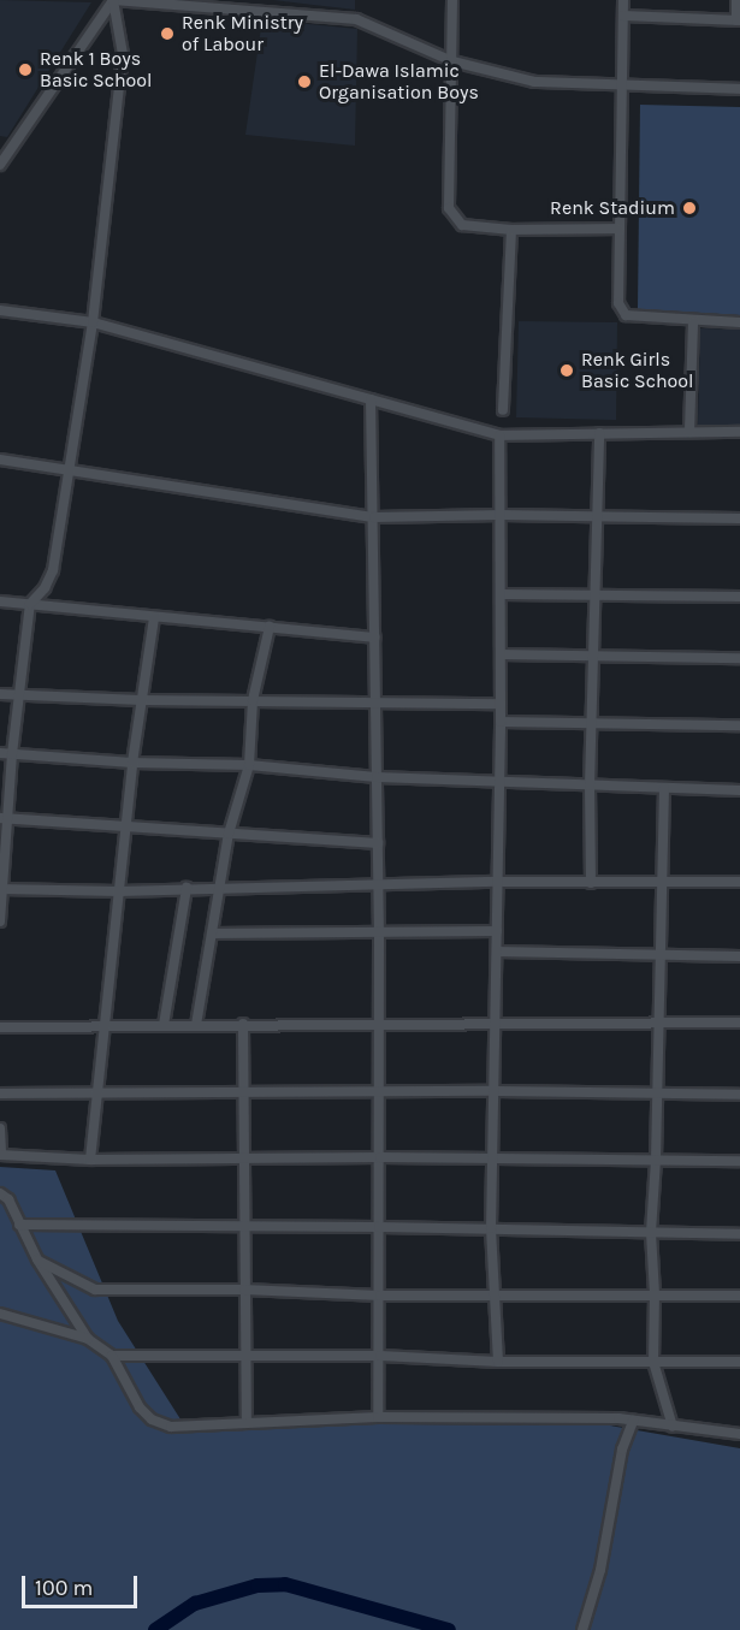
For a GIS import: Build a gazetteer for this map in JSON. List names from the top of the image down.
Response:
{
  "places": [
    "Renk Ministry of Labour",
    "Renk 1 Boys Basic School",
    "El-Dawa Islamic Organisation Boys",
    "Renk Stadium",
    "Renk Girls Basic School"
  ],
  "scale_bar": "100 m"
}
